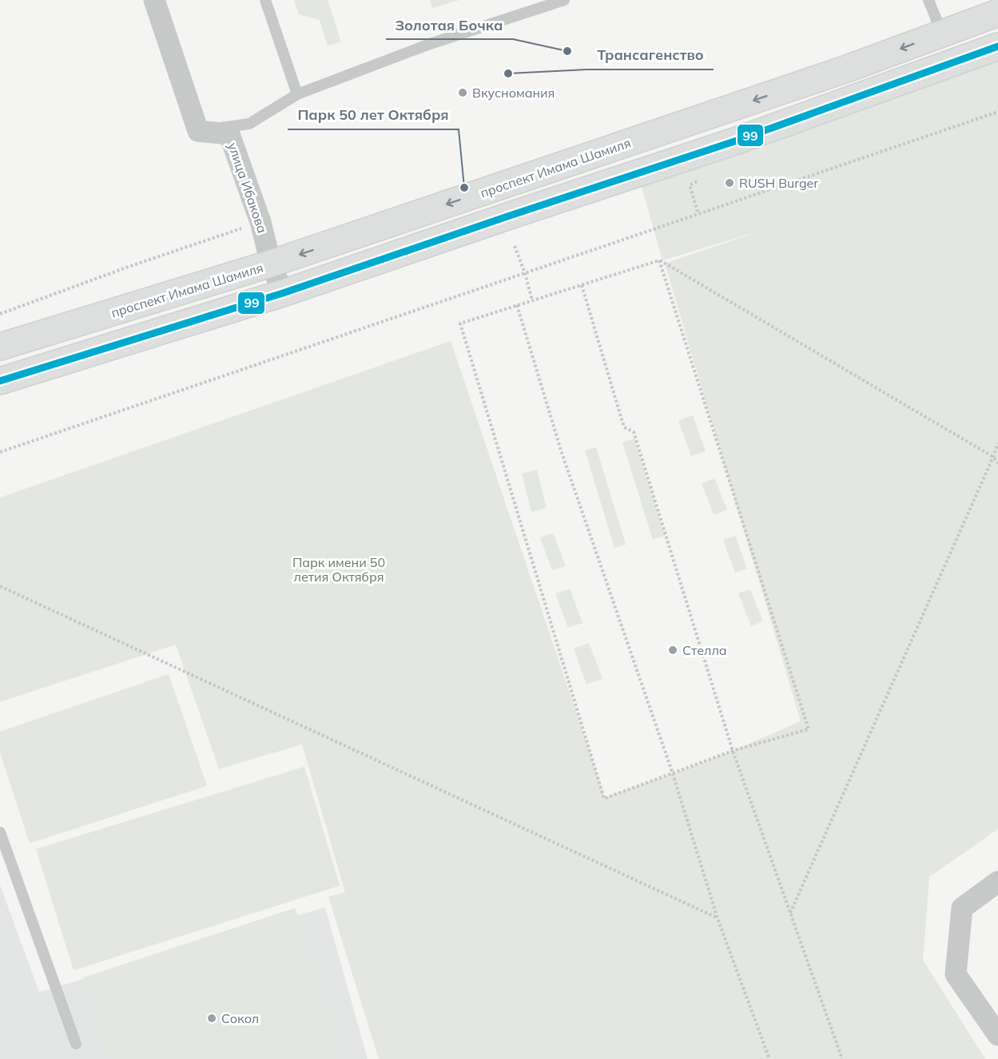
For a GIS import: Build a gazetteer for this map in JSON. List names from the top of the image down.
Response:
{
  "streets": {
    "main road": ["проспект Имама Шамиля"],
    "street": ["улица Ибакова"]
  },
  "crossings": [
    ["проспект Имама Шамиля", "улица Ибакова"]
  ],
  "parks": ["Парк имени 50 летия Октября"],
  "places": [
    "Золотая Бочка",
    "Трансагенство",
    "Вкусномания",
    "RUSH Burger",
    "Парк 50 лет Октября",
    "Стелла",
    "Сокол"
  ],
  "lines": ["transit line 99"]
}
